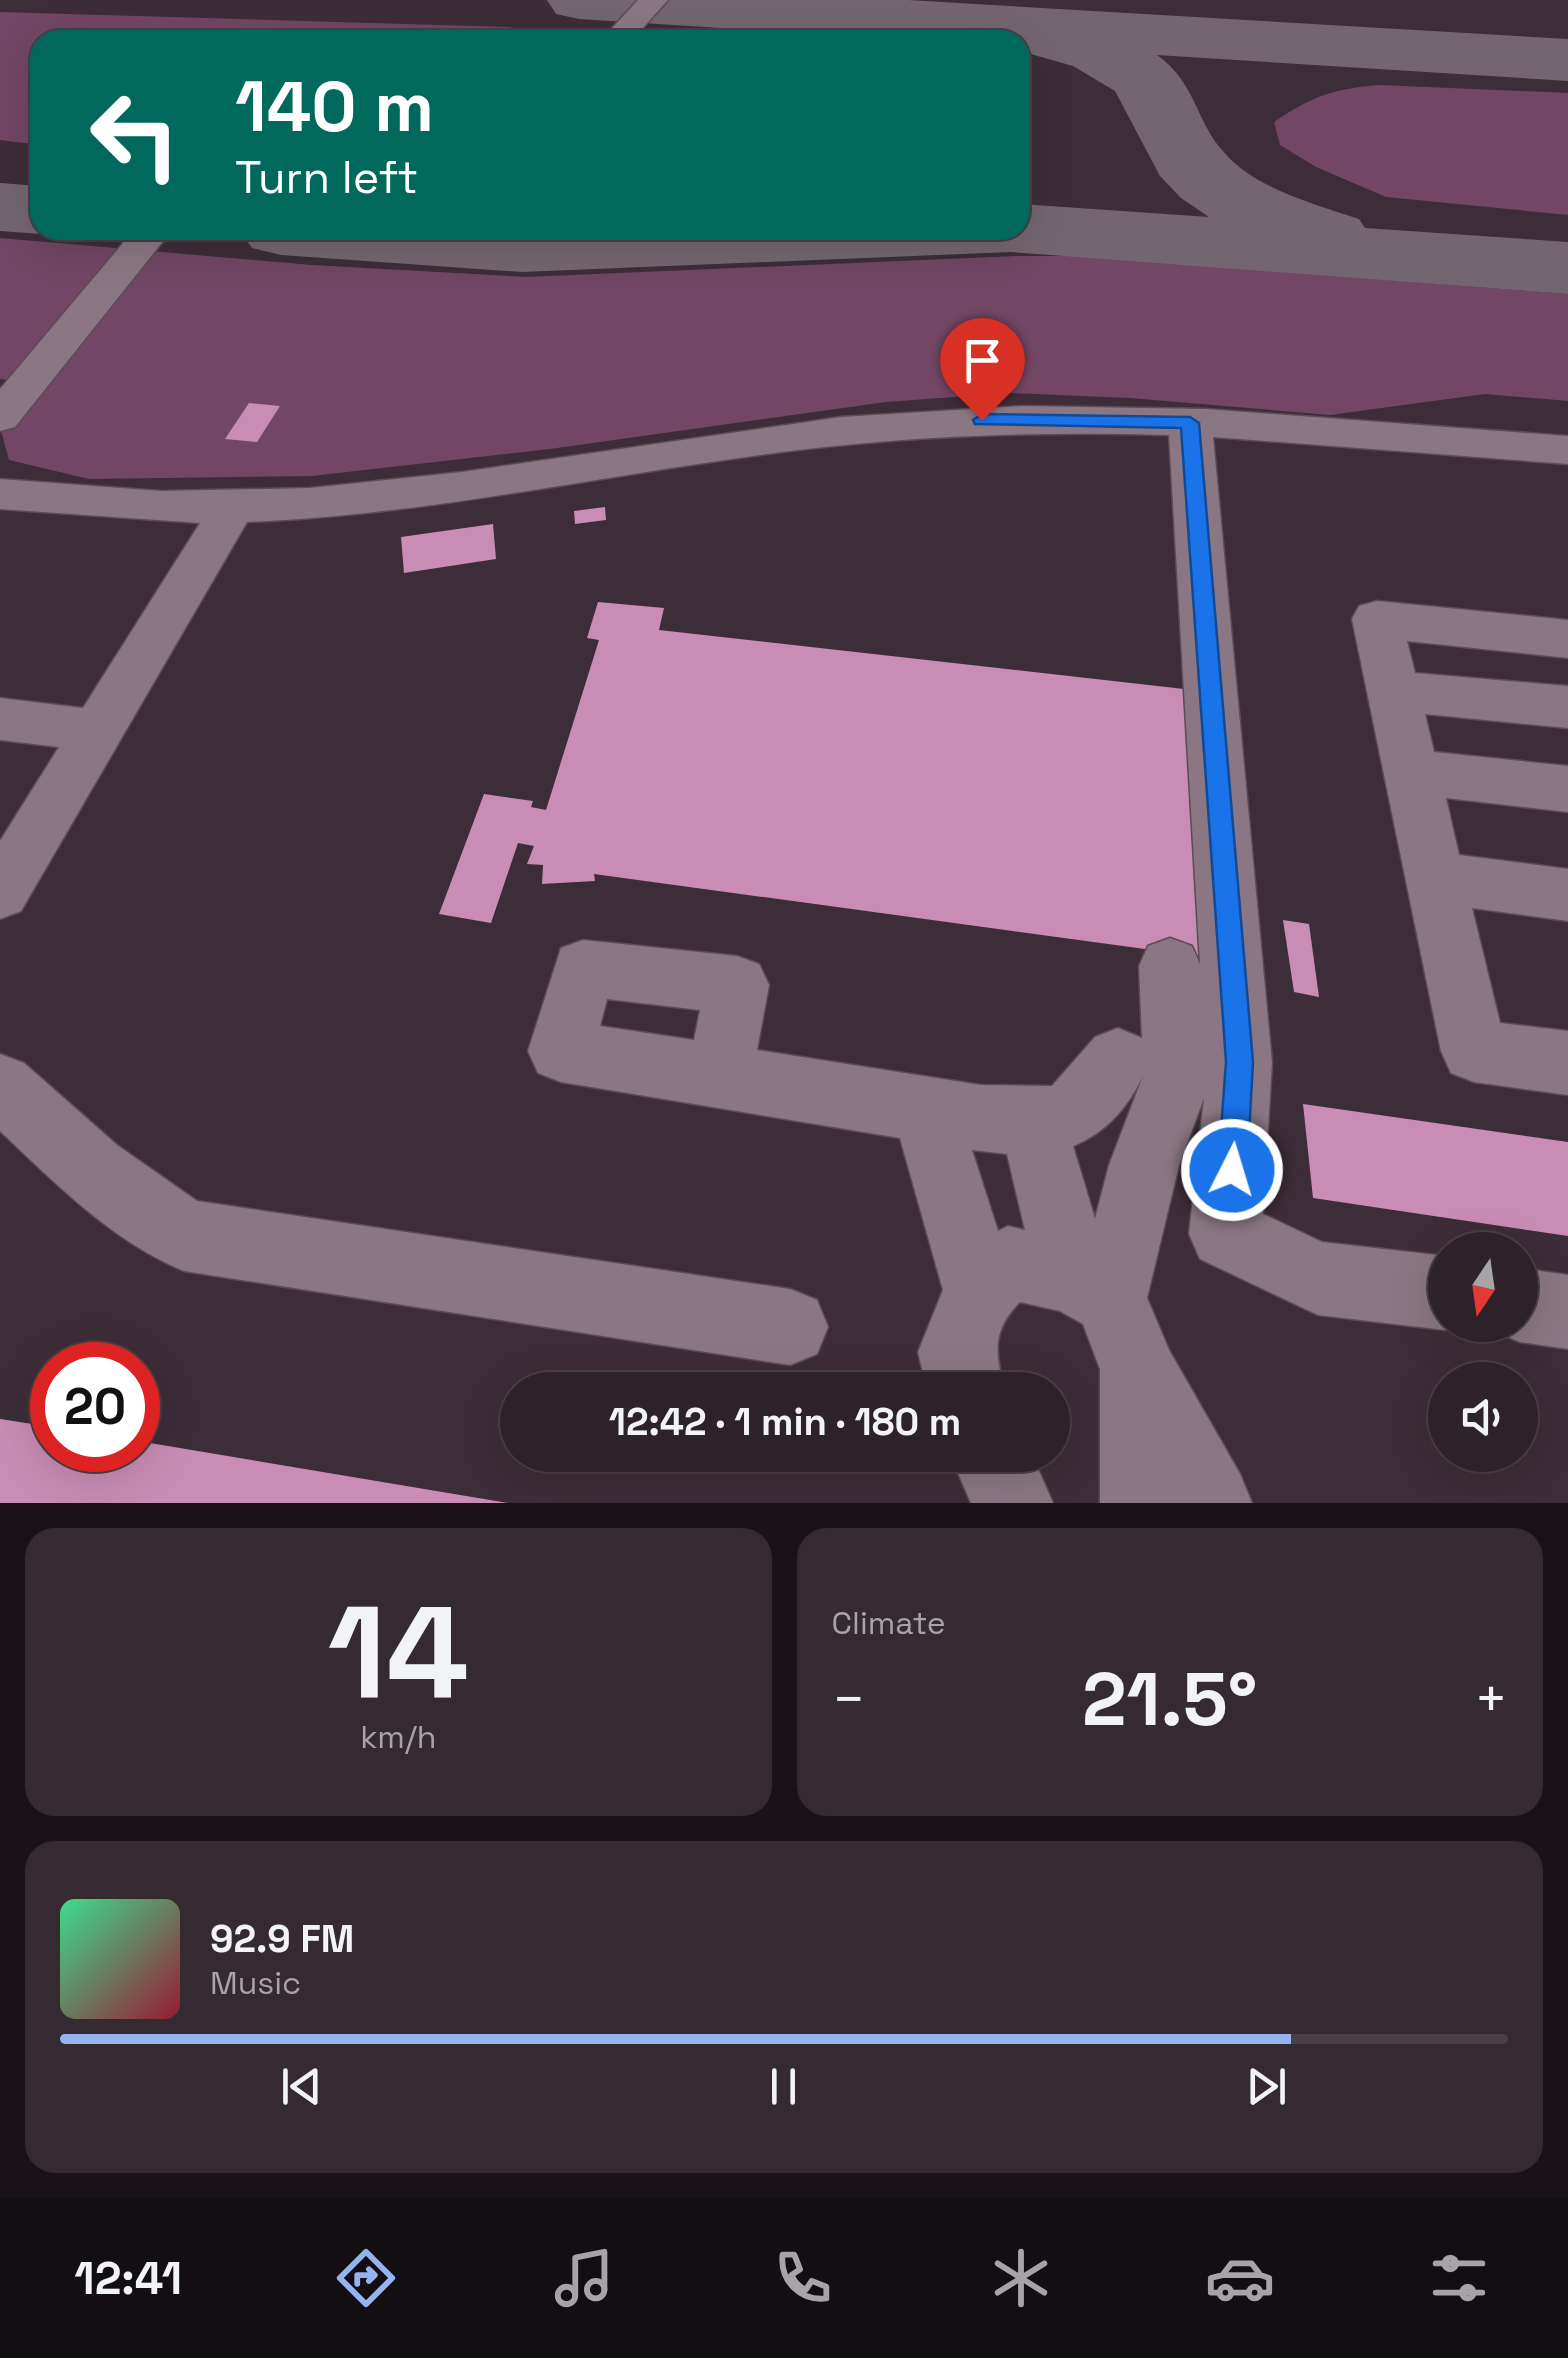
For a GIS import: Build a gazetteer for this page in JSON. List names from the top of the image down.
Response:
{
  "north": "bottom",
  "page": {
    "turn": ["140 m", "Turn left"],
    "limit": "20",
    "trip": "12:42 · 1 min · 180 m",
    "tile": [
      ["14", "km/h"],
      "Climate"
    ],
    "heat": ["−", "21.5°", "+"],
    "song": ["92.9 FM", "Music"],
    "tabs": "12:41"
  }
}
